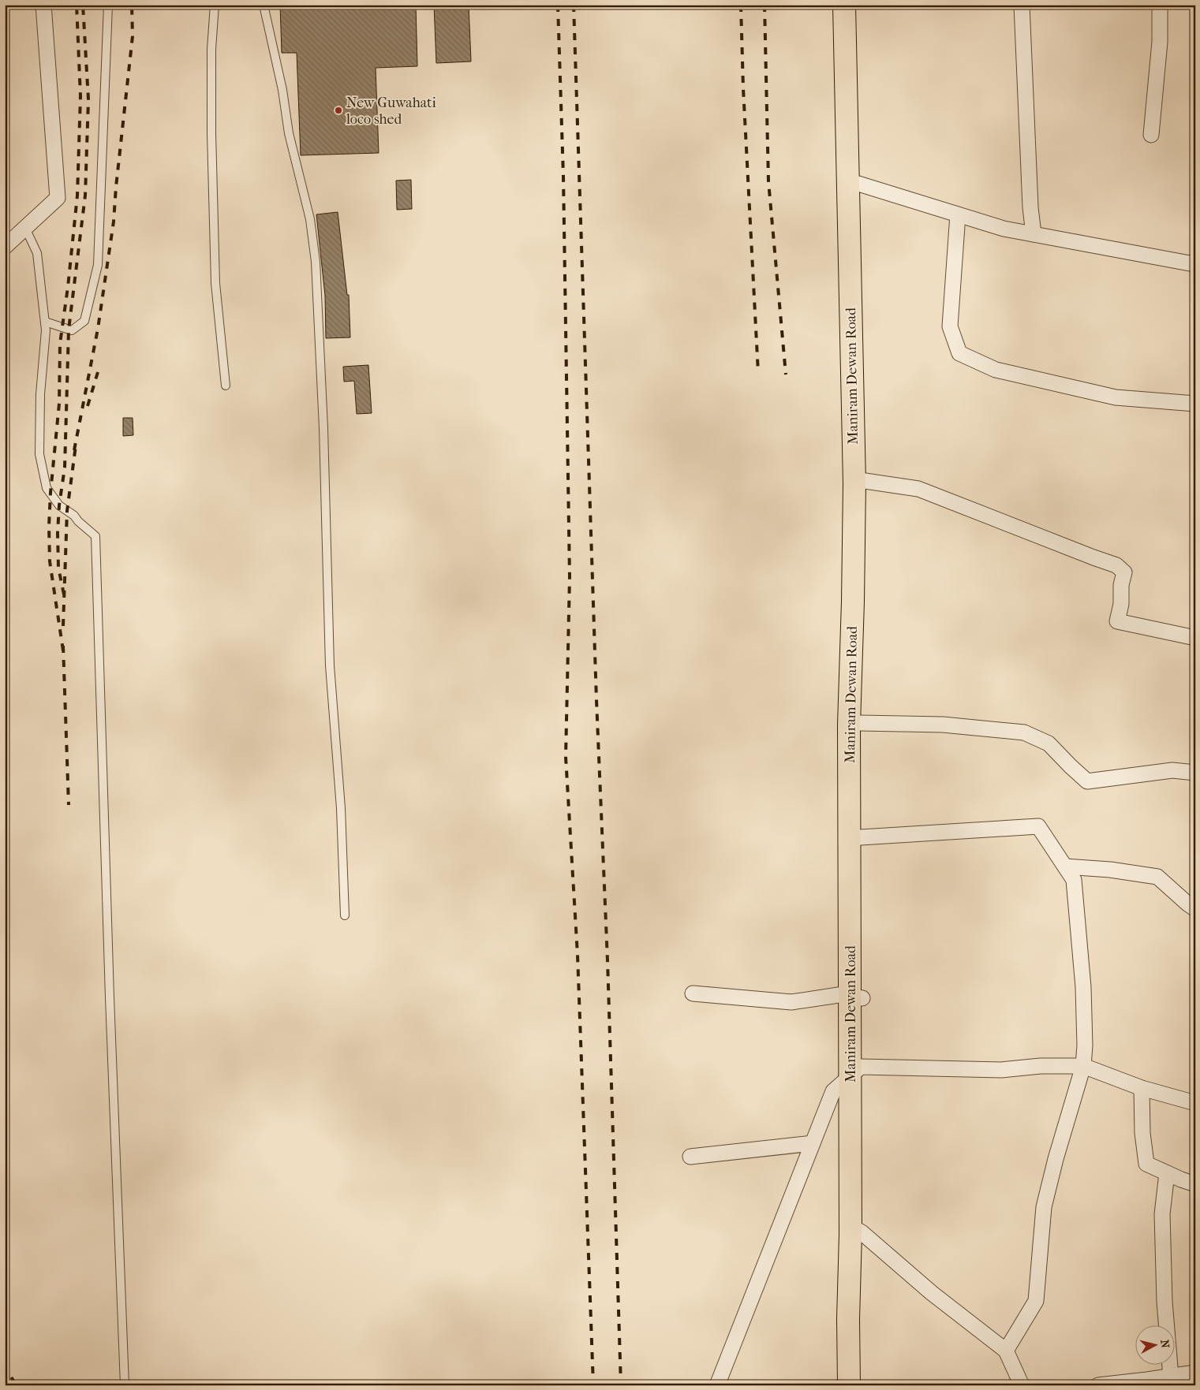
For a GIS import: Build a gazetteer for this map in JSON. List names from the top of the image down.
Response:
{
  "streets": {
    "main road": ["Maniram Dewan Road"]
  },
  "places": ["New Guwahati loco shed"],
  "north": "right"
}
